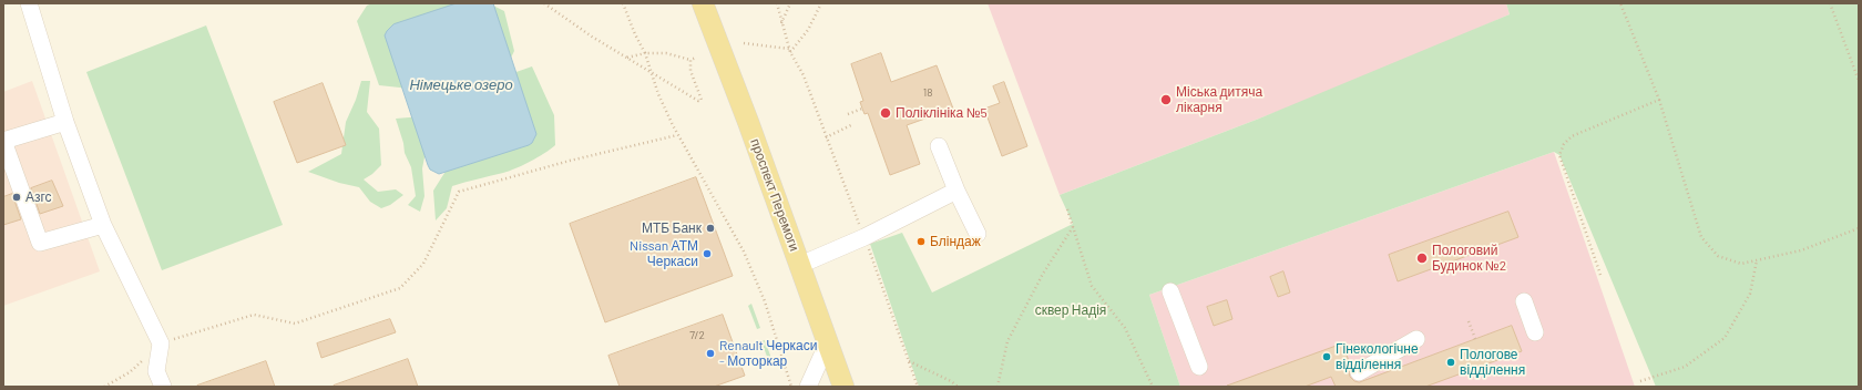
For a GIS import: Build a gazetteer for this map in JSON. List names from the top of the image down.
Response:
{
  "streets": {
    "main road": ["проспект Перемоги"]
  },
  "water": ["Німецьке озеро"],
  "parks": ["сквер Надія"],
  "places": [
    "Міська дитяча лікарня",
    "Поліклініка №5",
    "Азгс",
    "МТБ Банк",
    "Бліндаж",
    "Nissan АТМ Черкаси",
    "Пологовий Будинок №2",
    "Renault Черкаси - Моторкар",
    "Гінекологічне відділення",
    "Пологове відділення"
  ],
  "house_numbers": ["18", "7/2"]
}
